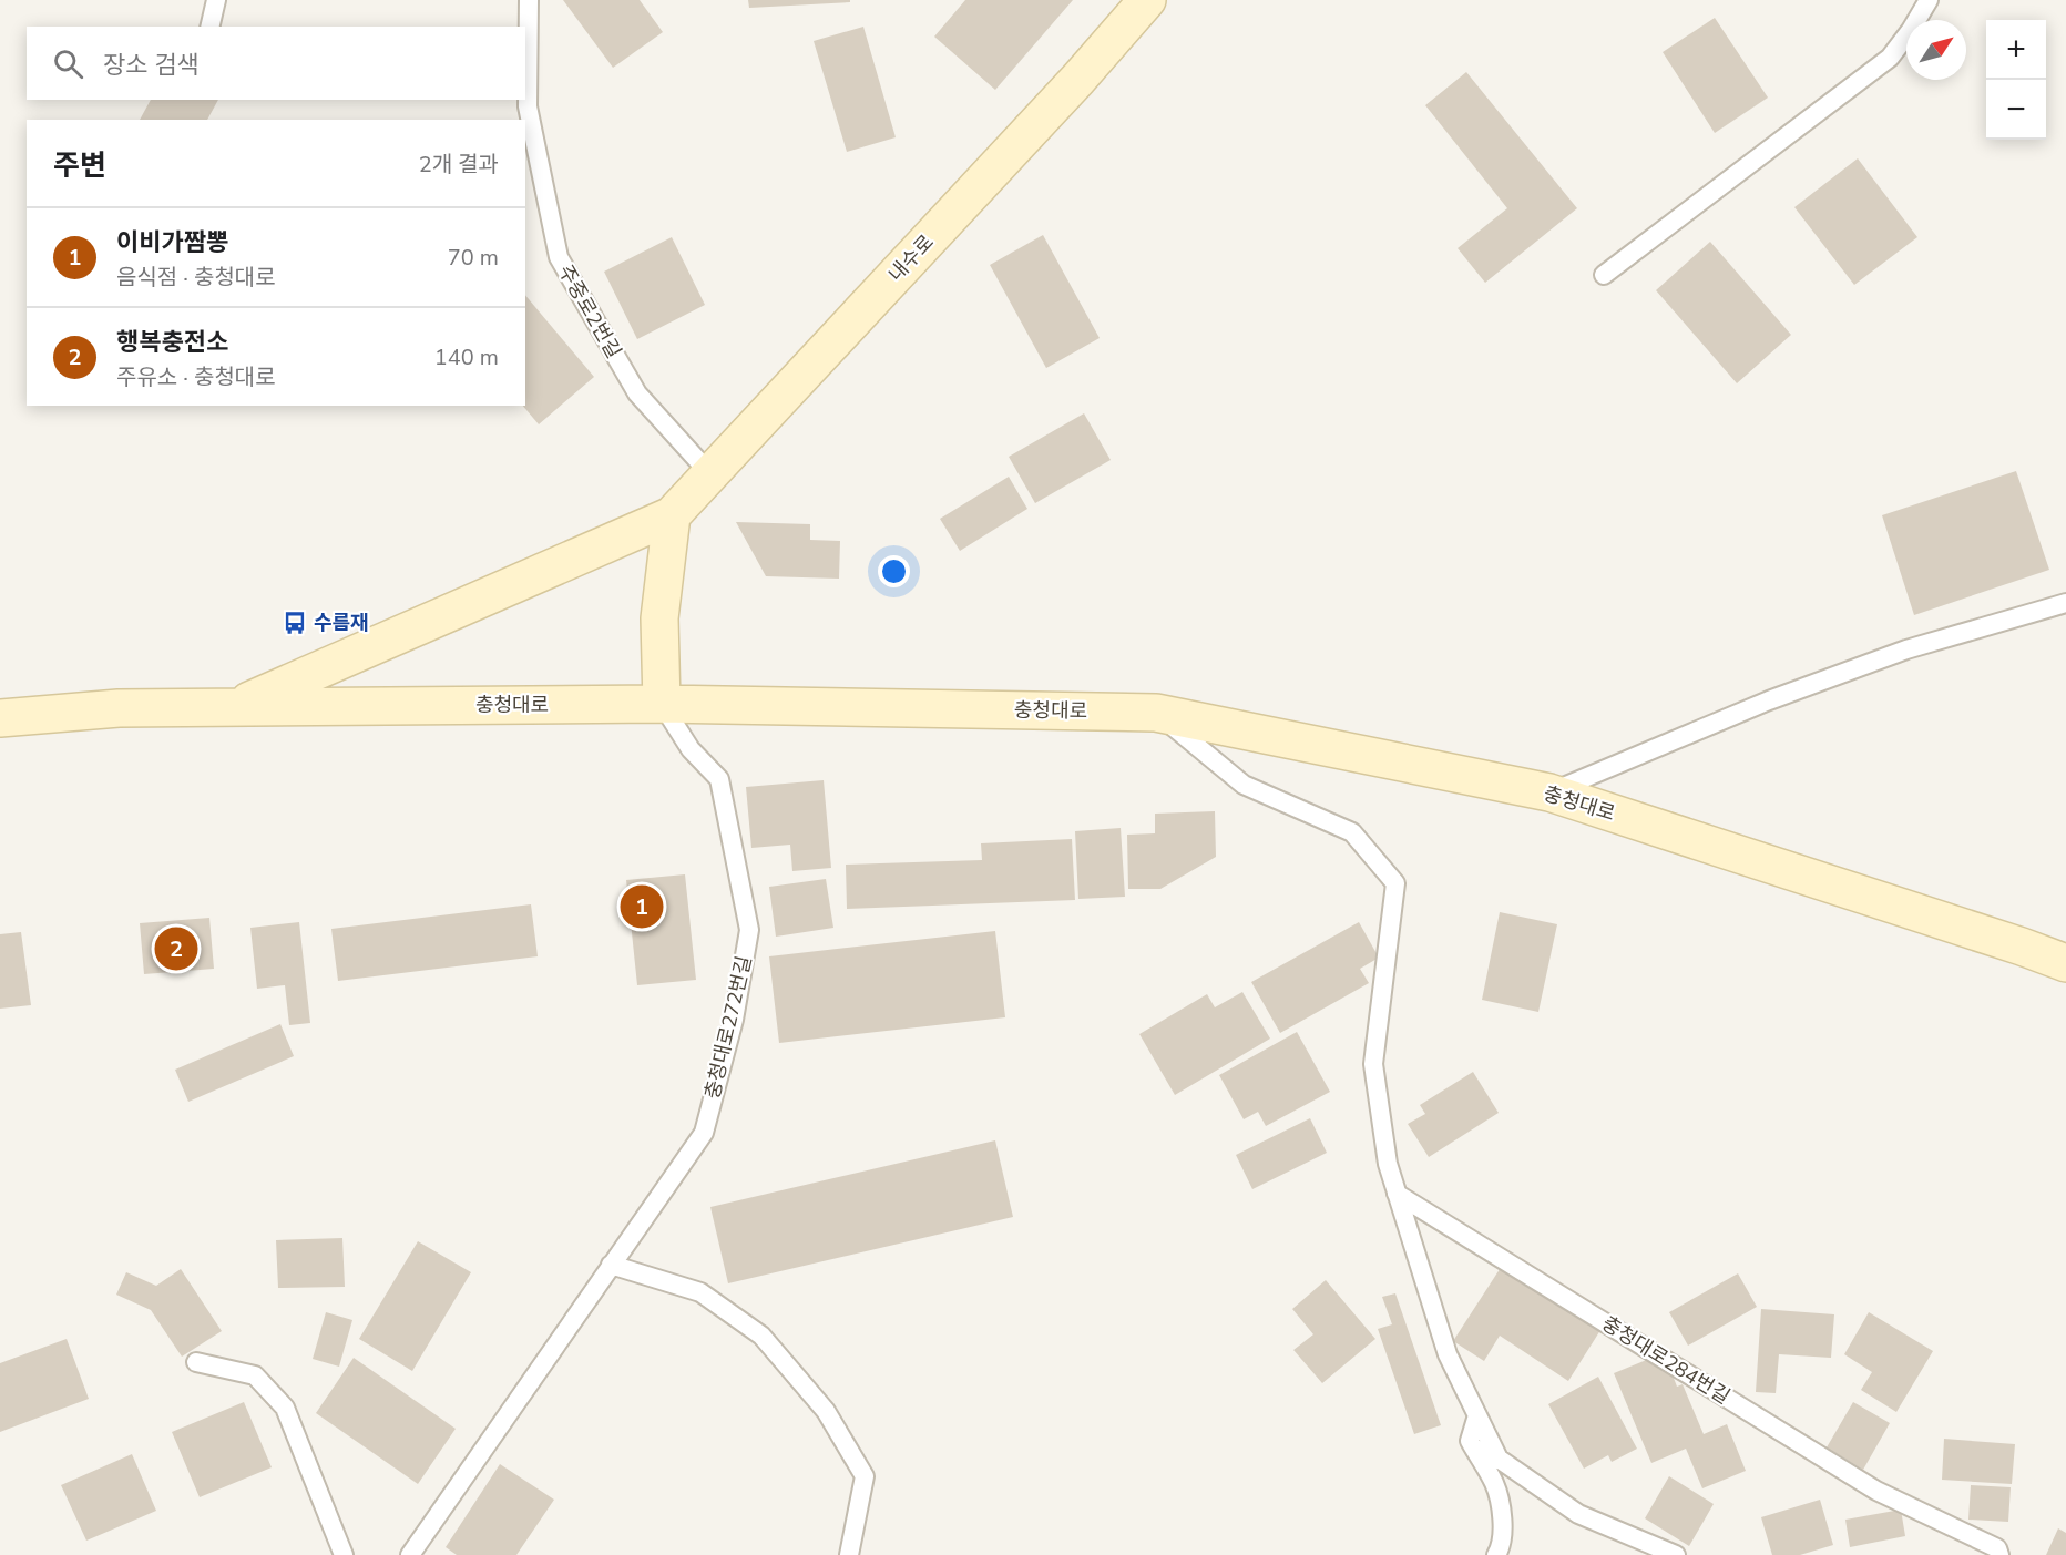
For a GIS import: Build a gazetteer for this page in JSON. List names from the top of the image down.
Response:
{
  "streets": {
    "main road": ["내수로", "충청대로"],
    "lane": ["주중로2번길", "충청대로272번길", "충청대로284번길"]
  },
  "crossings": [
    ["내수로", "주중로2번길"],
    ["충청대로", "충청대로272번길"]
  ],
  "places": {
    "bus stop": ["수름재"]
  },
  "north": "top right",
  "page": {
    "map_buttons": ["+", "−"],
    "search": "장소 검색",
    "heading": ["주변", "2개 결과"],
    "list": [
      {
        "mark": "1",
        "name": "이비가짬뽕",
        "note": "음식점 · 충청대로",
        "value": "70 m"
      },
      {
        "mark": "2",
        "name": "행복충전소",
        "note": "주유소 · 충청대로",
        "value": "140 m"
      }
    ],
    "pins": ["1", "2"]
  }
}
